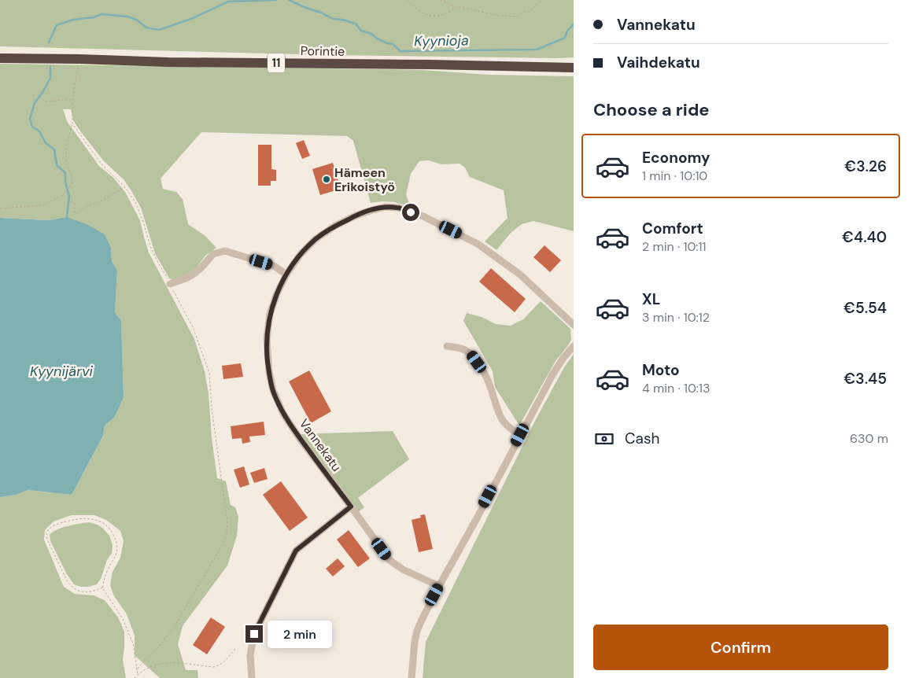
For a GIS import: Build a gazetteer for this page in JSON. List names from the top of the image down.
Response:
{
  "streets": {
    "highway": ["Porintie", "11"],
    "street": ["Vannekatu"]
  },
  "water": ["Kyynioja", "Kyynijärvi"],
  "places": ["Hämeen Erikoistyö"],
  "page": {
    "banner": ["Vannekatu", "Vaihdekatu"],
    "heading": "Choose a ride",
    "list": [
      {
        "name": "Economy",
        "note": "1 min · 10:10",
        "value": "€3.26"
      },
      {
        "name": "Comfort",
        "note": "2 min · 10:11",
        "value": "€4.40"
      },
      {
        "name": "XL",
        "note": "3 min · 10:12",
        "value": "€5.54"
      },
      {
        "name": "Moto",
        "note": "4 min · 10:13",
        "value": "€3.45"
      }
    ],
    "pay": ["Cash", "630 m"],
    "buttons": "Confirm",
    "bubble": "2 min"
  }
}
